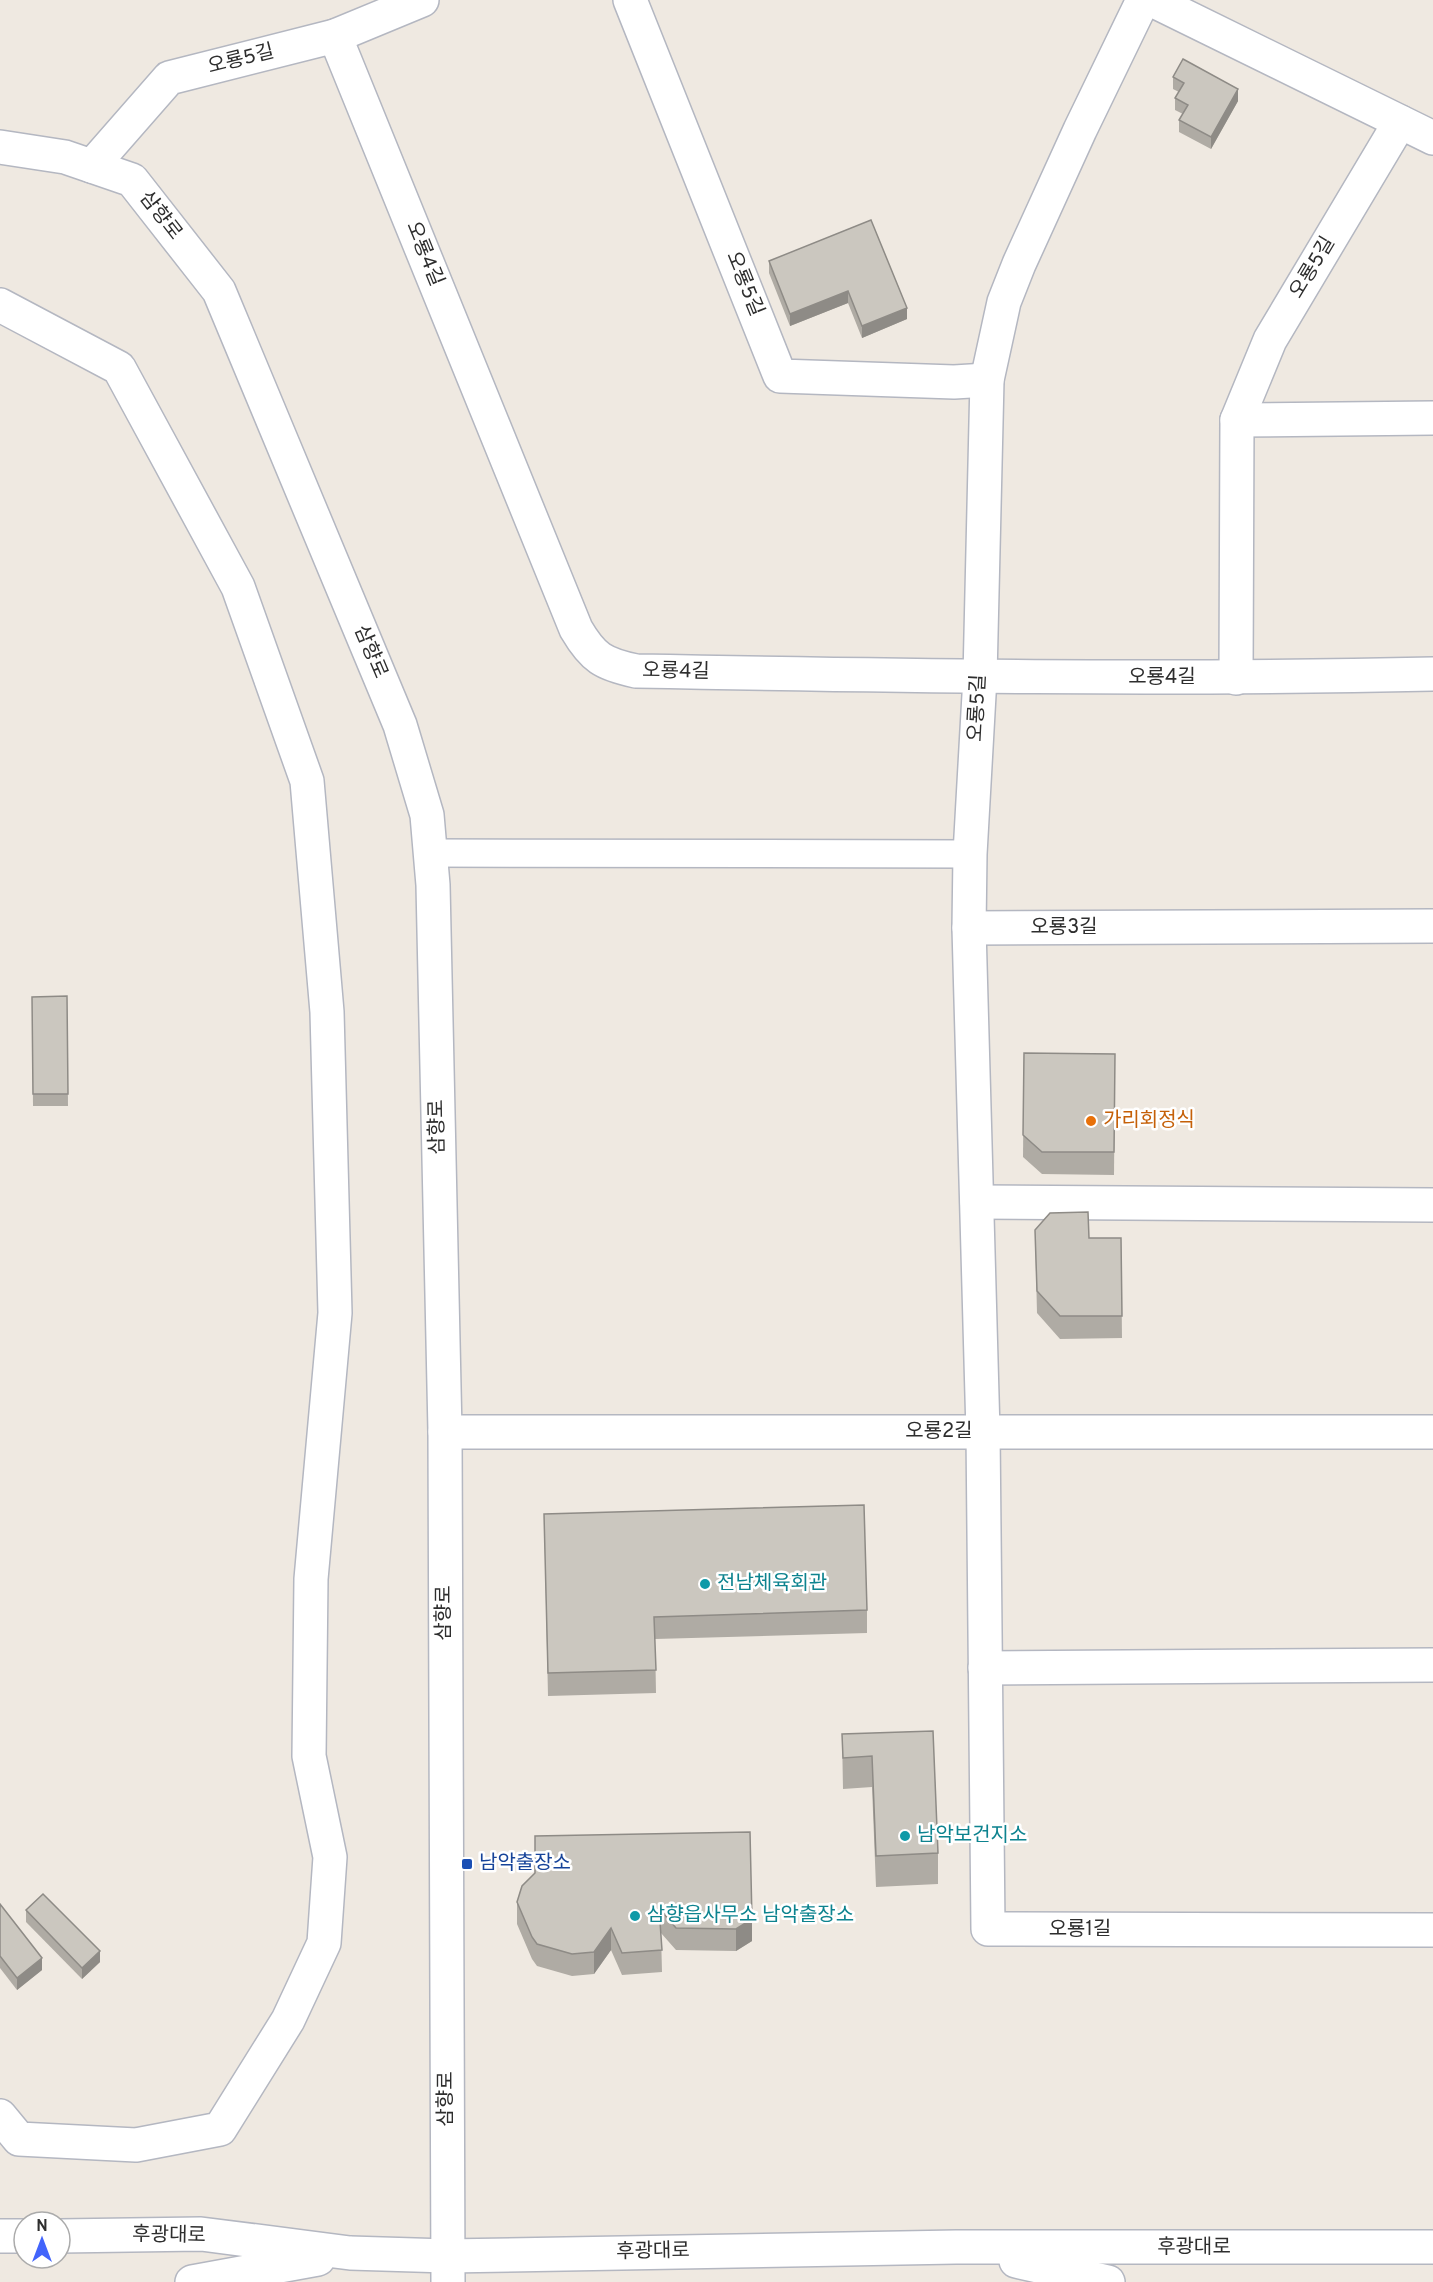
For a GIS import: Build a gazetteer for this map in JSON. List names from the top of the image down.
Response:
{
  "streets": {
    "street": [
      "오룡5길",
      "삼향로",
      "오룡4길",
      "오룡3길",
      "오룡2길",
      "오룡1길",
      "후광대로"
    ]
  },
  "crossings": [
    ["오룡5길", "삼향로"],
    ["오룡5길", "오룡4길"],
    ["오룡5길", "오룡3길"],
    ["삼향로", "오룡2길"],
    ["삼향로", "후광대로"],
    ["오룡2길", "오룡1길"]
  ],
  "places": {
    "other": [
      "가리회정식",
      "전남체육회관",
      "남악보건지소",
      "삼향읍사무소 남악출장소"
    ],
    "transit": ["남악출장소"]
  },
  "north": "top"
}
